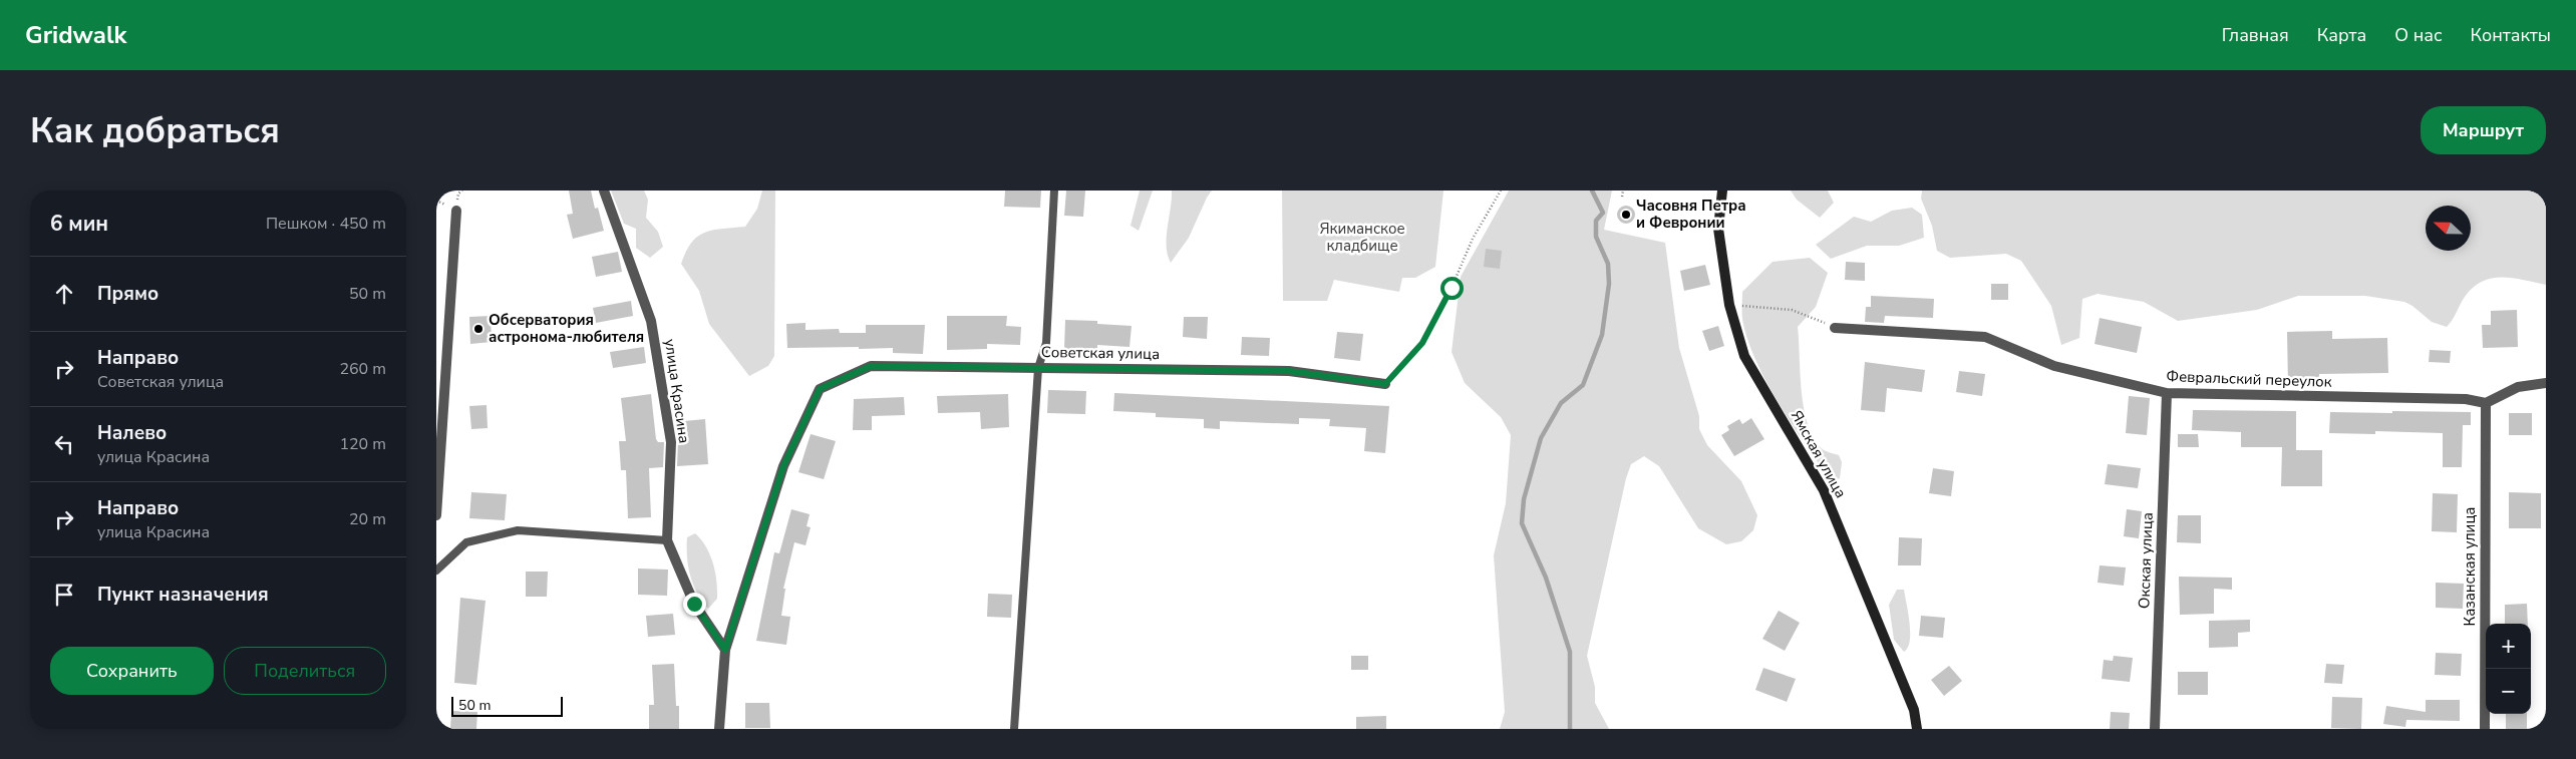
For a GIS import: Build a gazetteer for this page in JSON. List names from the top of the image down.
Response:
{
  "streets": {
    "street": [
      "Советская улица",
      "Февральский переулок",
      "улица Красина",
      "Ямская улица",
      "Окская улица",
      "Казанская улица"
    ]
  },
  "crossings": [
    ["Советская улица", "улица Красина"],
    ["Февральский переулок", "Окская улица"],
    ["Февральский переулок", "Казанская улица"]
  ],
  "parks": ["Якиманское кладбище"],
  "places": ["Часовня Петра и Февронии", "Обсерватория астронома-любителя"],
  "scale_bar": "50 m",
  "north": "left",
  "page": {
    "header": "Gridwalk",
    "nav": [
      "Главная",
      "Карта",
      "О нас",
      "Контакты"
    ],
    "buttons": [
      "Маршрут",
      ["Сохранить", "Поделиться"]
    ],
    "title": "Как добраться",
    "heading": ["6 мин", "Пешком · 450 m"],
    "list": [
      ["Прямо", "50 m"],
      ["Направо", "Советская улица", "260 m"],
      ["Налево", "улица Красина", "120 m"],
      ["Направо", "улица Красина", "20 m"],
      "Пункт назначения"
    ],
    "map_buttons": ["+", "−"],
    "scale": "50 m"
  }
}
